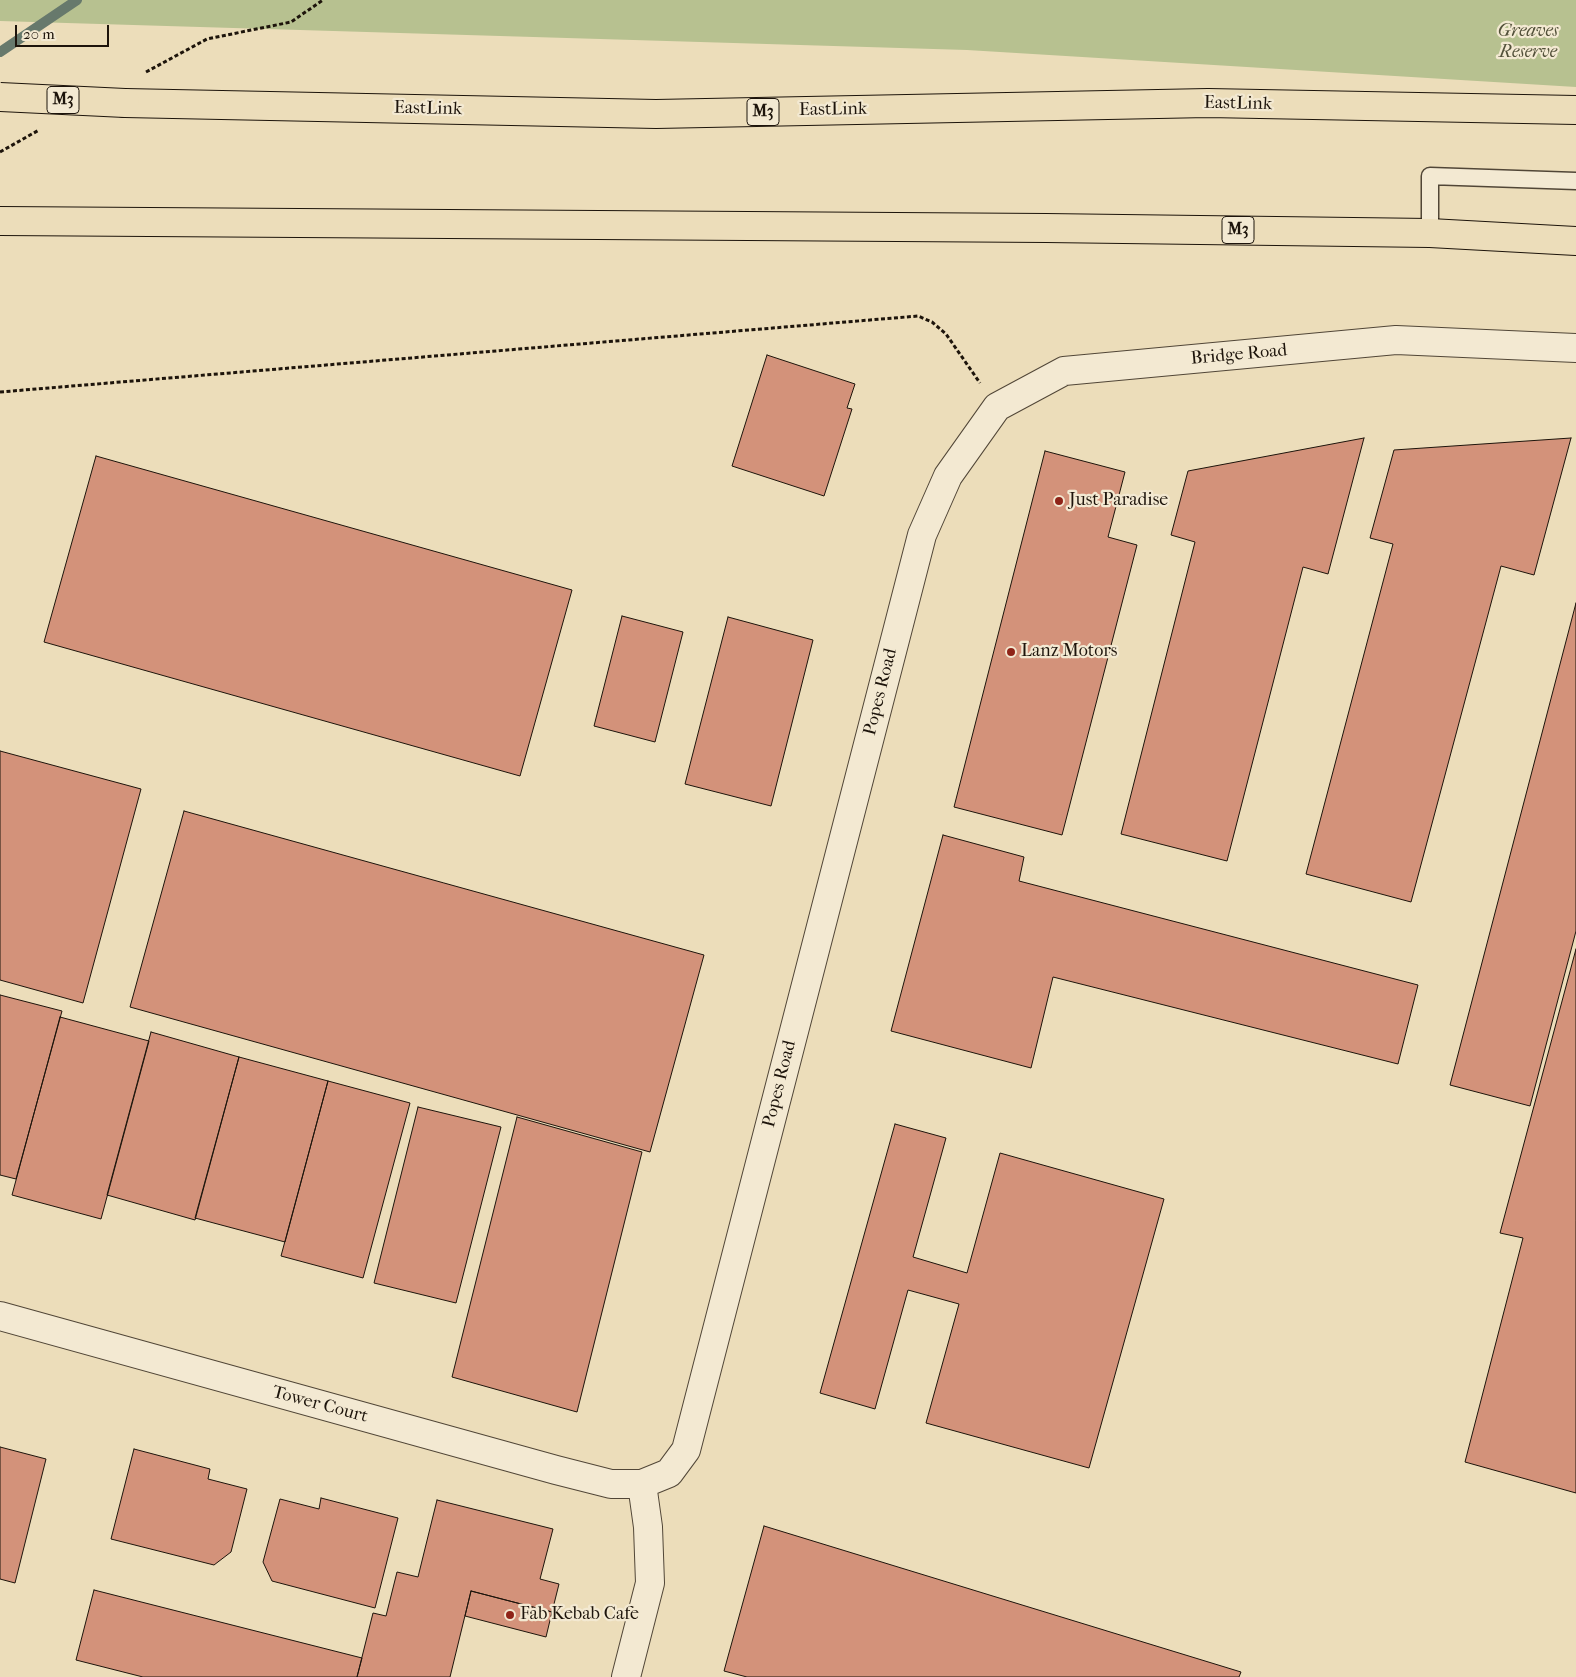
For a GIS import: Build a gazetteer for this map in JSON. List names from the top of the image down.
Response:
{
  "streets": {
    "highway": ["M3", "EastLink"],
    "street": ["Bridge Road", "Popes Road", "Tower Court"]
  },
  "crossings": [
    ["Bridge Road", "Popes Road"],
    ["Popes Road", "Tower Court"]
  ],
  "parks": ["Greaves Reserve"],
  "places": ["Just Paradise", "Lanz Motors", "Fab Kebab Cafe"],
  "scale_bar": "20 m"
}
